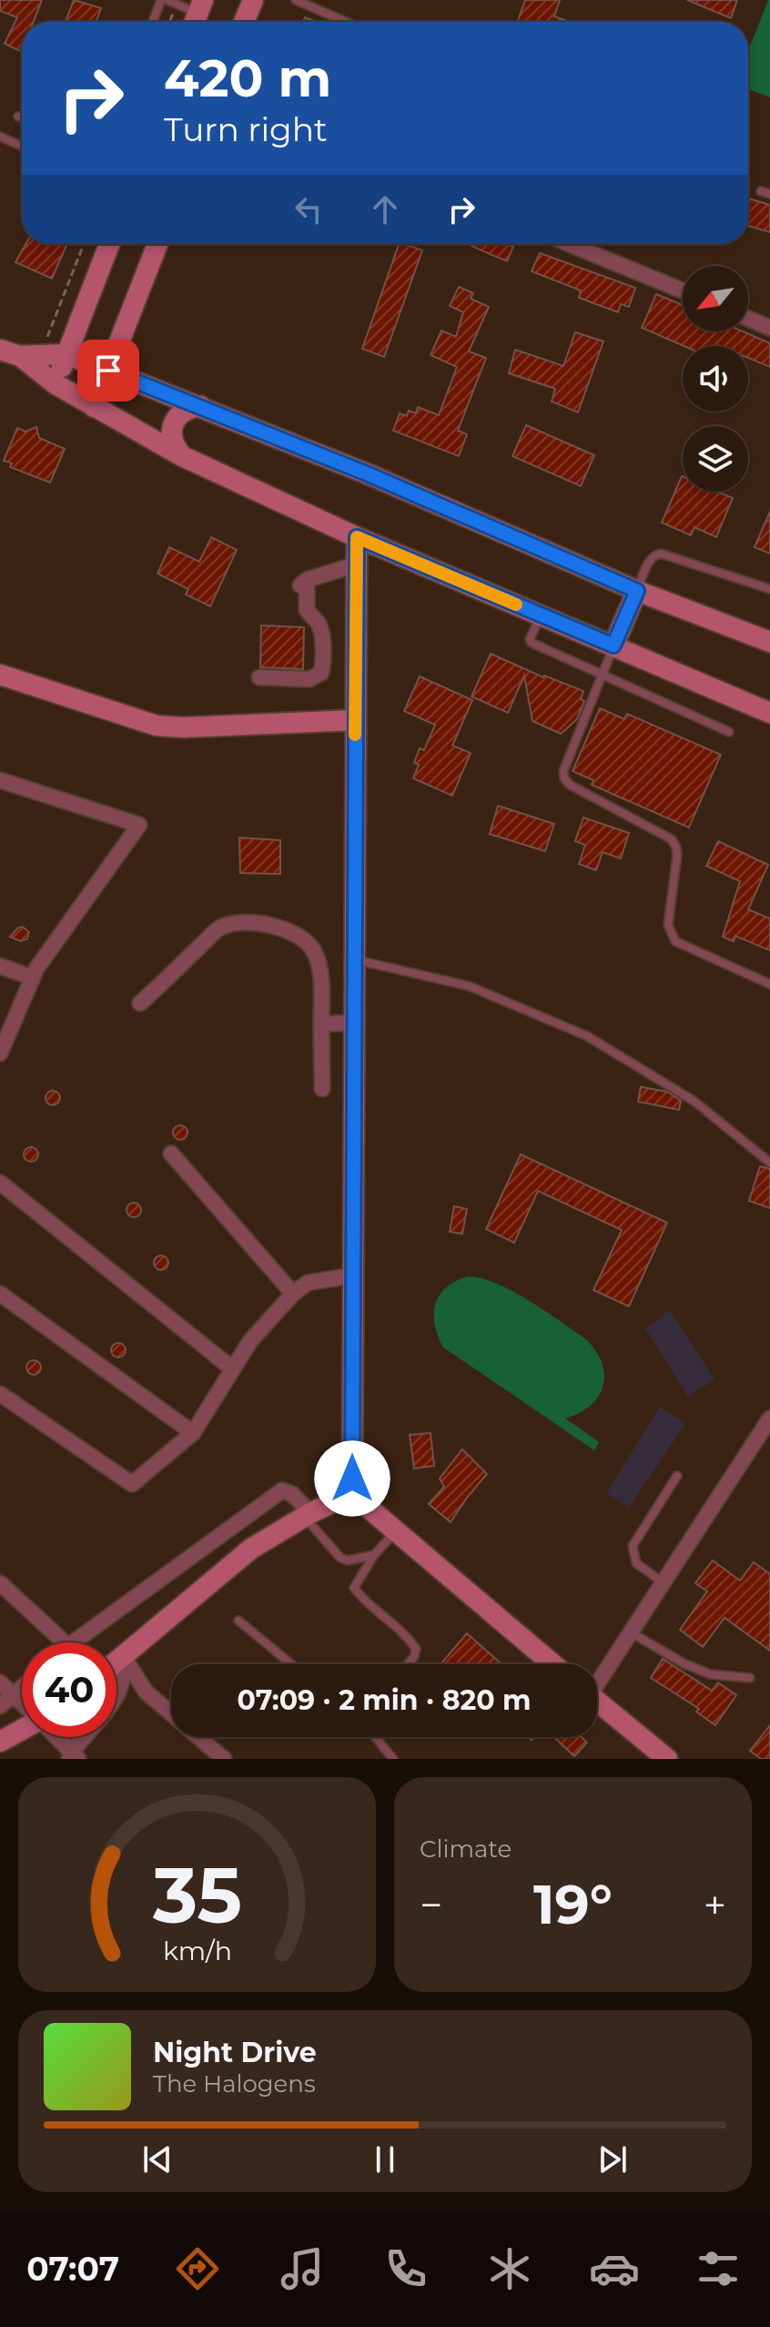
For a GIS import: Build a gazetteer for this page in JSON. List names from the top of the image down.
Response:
{
  "north": "bottom left",
  "page": {
    "turn": ["420 m", "Turn right"],
    "limit": "40",
    "trip": "07:09 · 2 min · 820 m",
    "tile": "Climate",
    "heat": ["−", "19°", "+"],
    "song": ["Night Drive", "The Halogens"],
    "tabs": "07:07",
    "gauge": ["35", "km/h"]
  }
}
